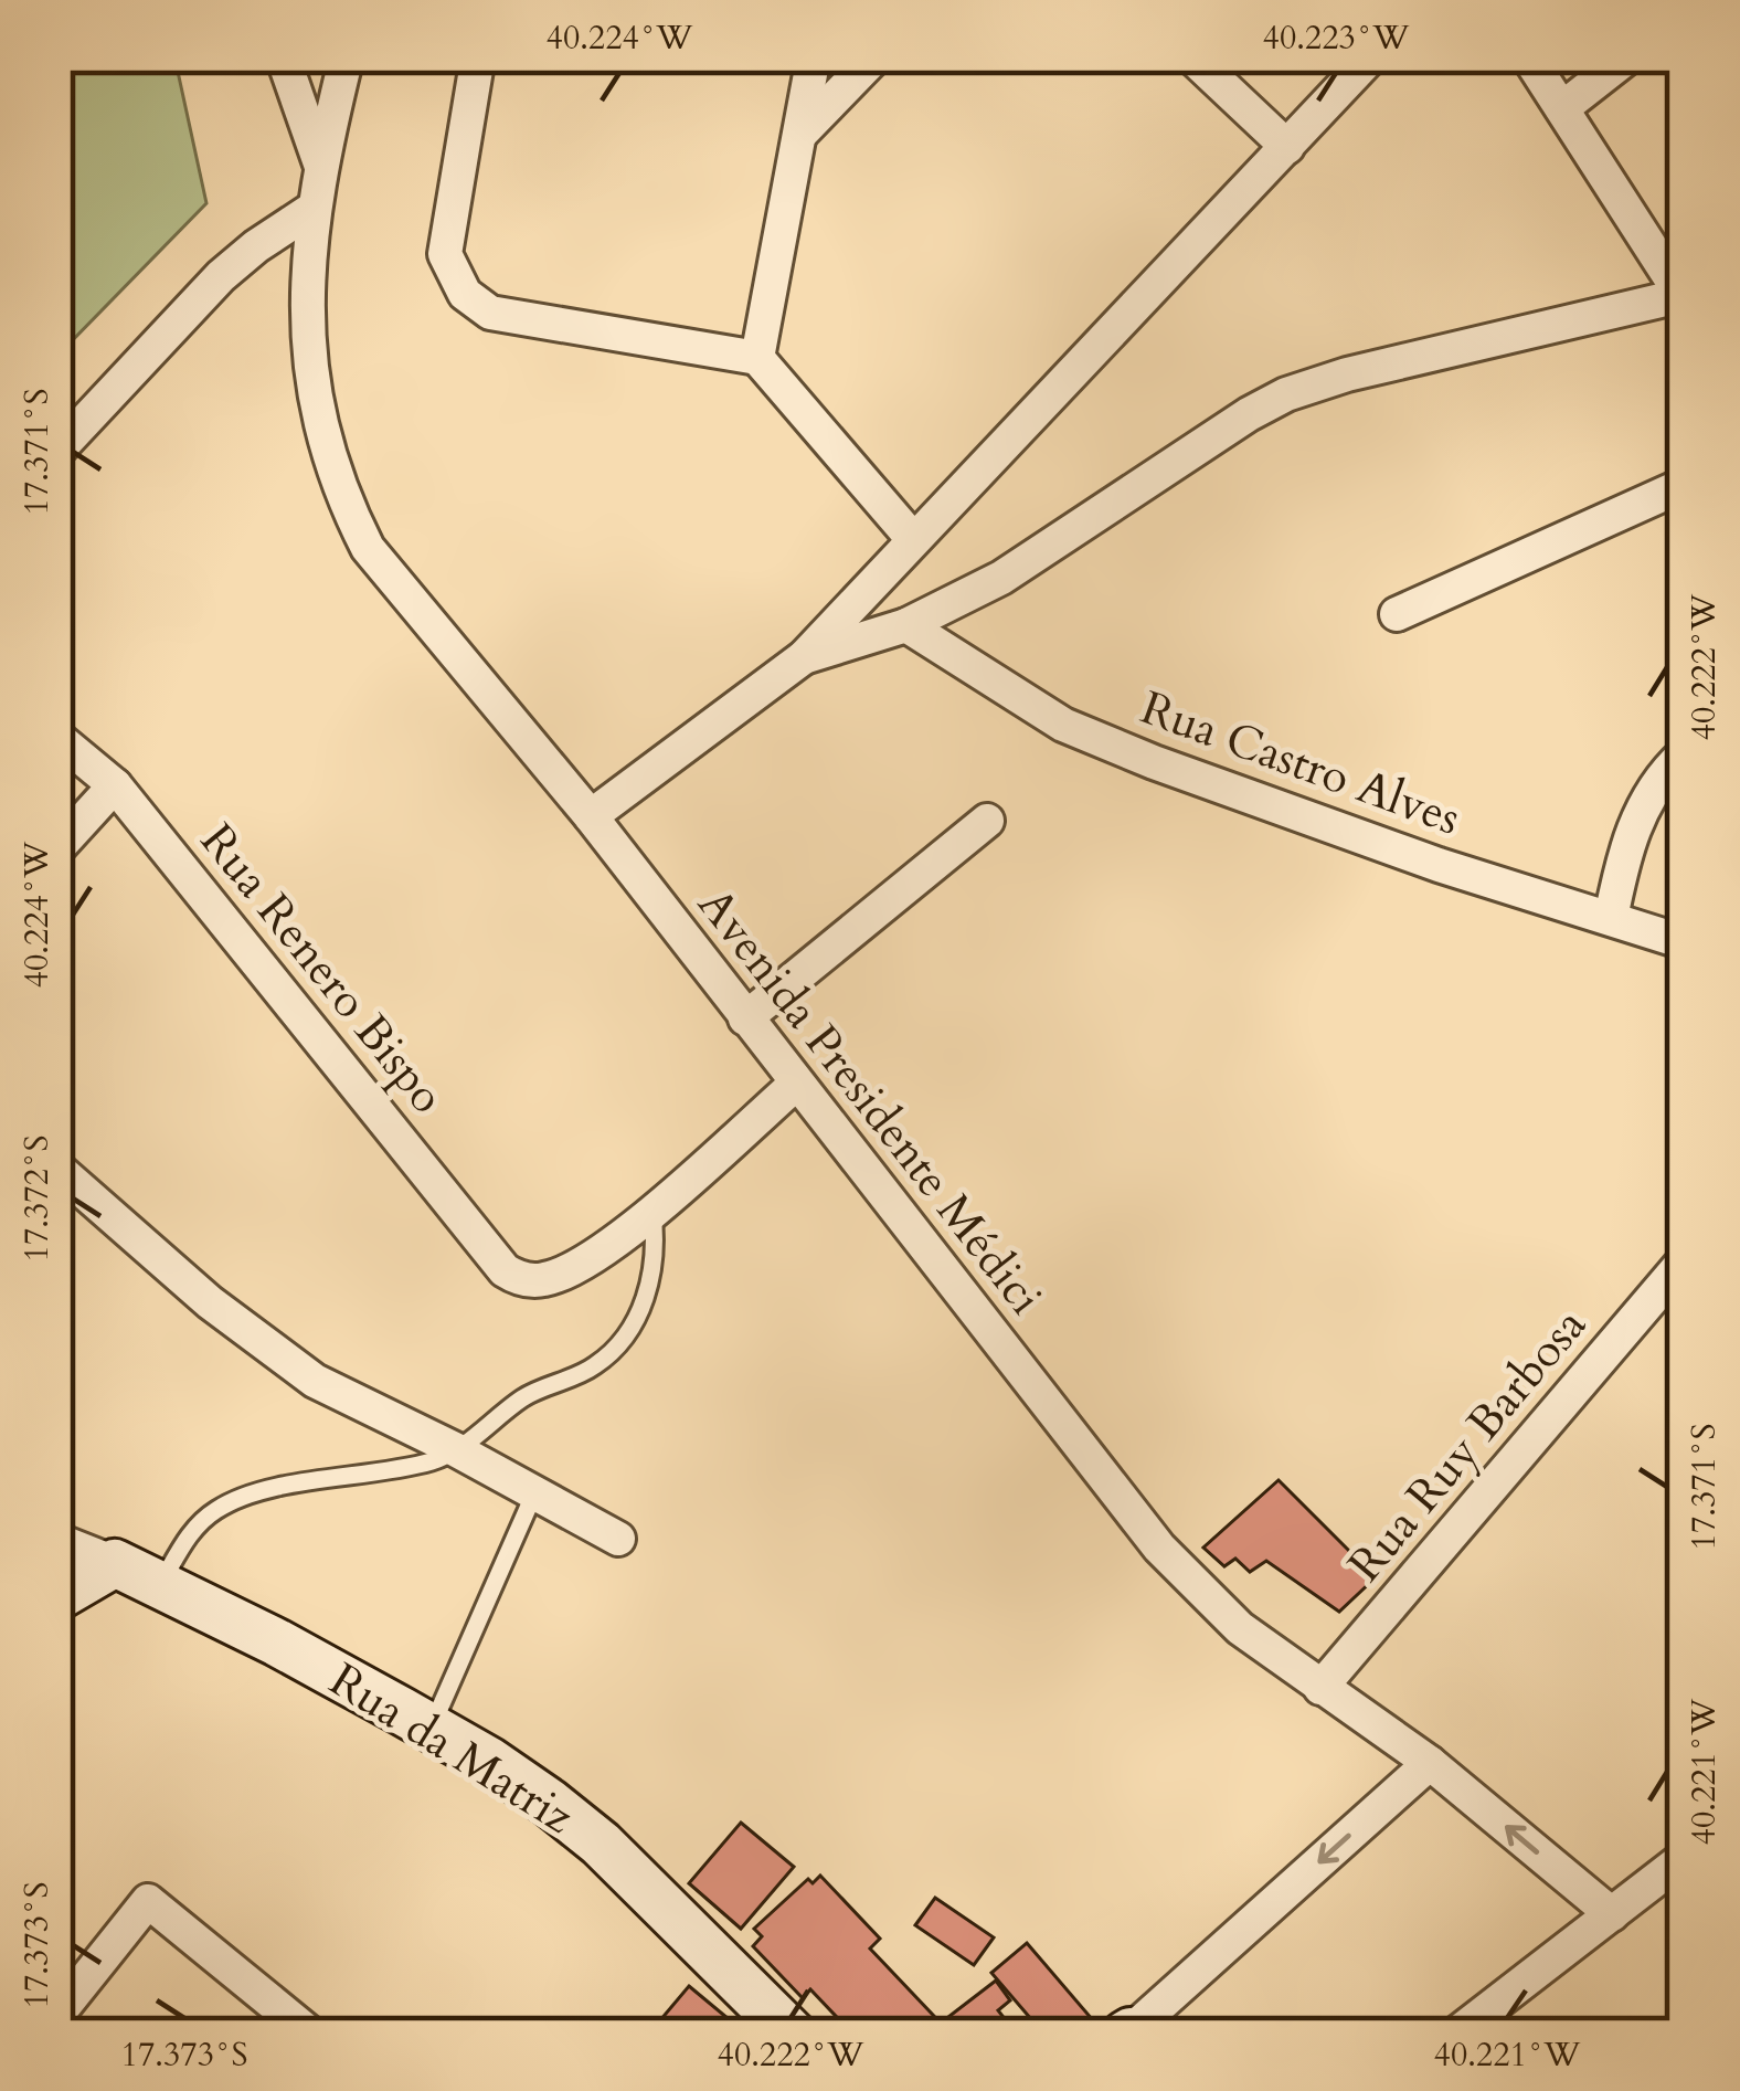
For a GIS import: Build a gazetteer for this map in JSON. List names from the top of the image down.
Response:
{
  "streets": {
    "main road": ["Rua da Matriz"],
    "street": [
      "Rua Castro Alves",
      "Rua Renero Bispo",
      "Avenida Presidente Médici",
      "Rua Ruy Barbosa"
    ]
  },
  "crossings": [
    ["Avenida Presidente Médici", "Rua Ruy Barbosa"]
  ],
  "coordinates": [
    "40.224°W",
    "40.223°W",
    "17.371°S",
    "40.222°W",
    "17.372°S",
    "40.221°W",
    "17.373°S"
  ]
}
